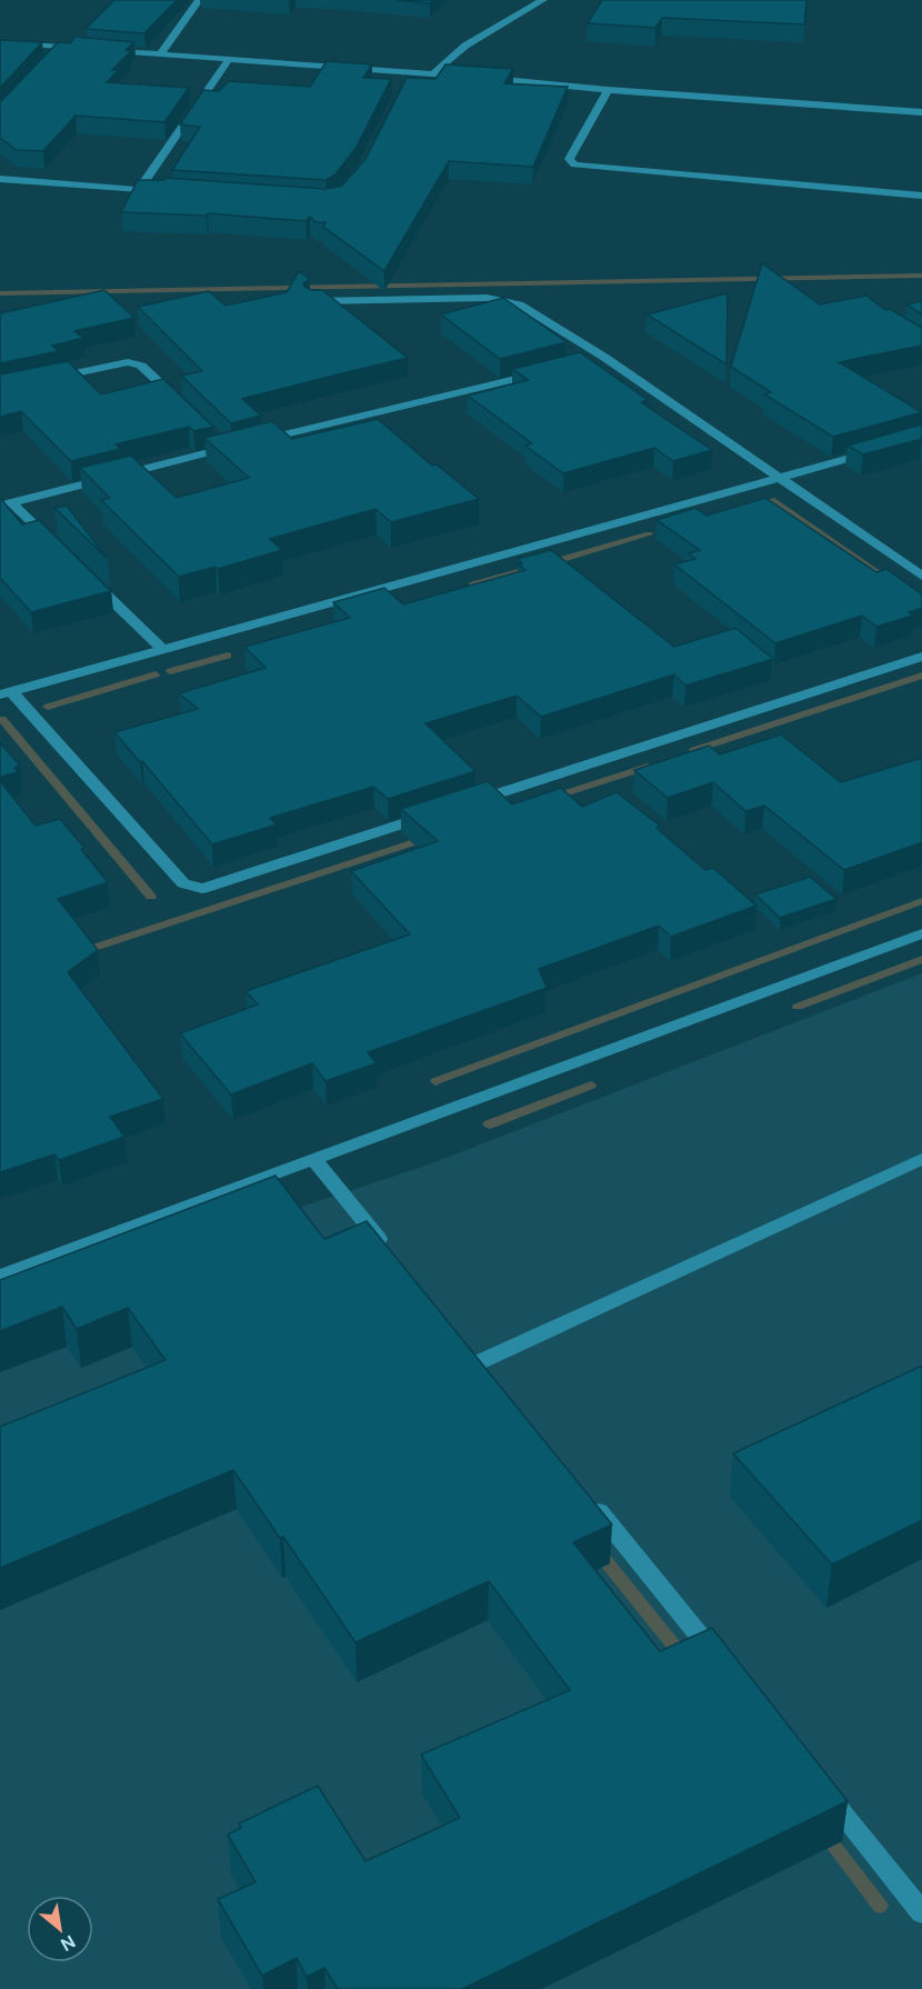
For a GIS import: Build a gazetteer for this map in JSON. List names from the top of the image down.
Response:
{
  "north": "bottom right"
}
